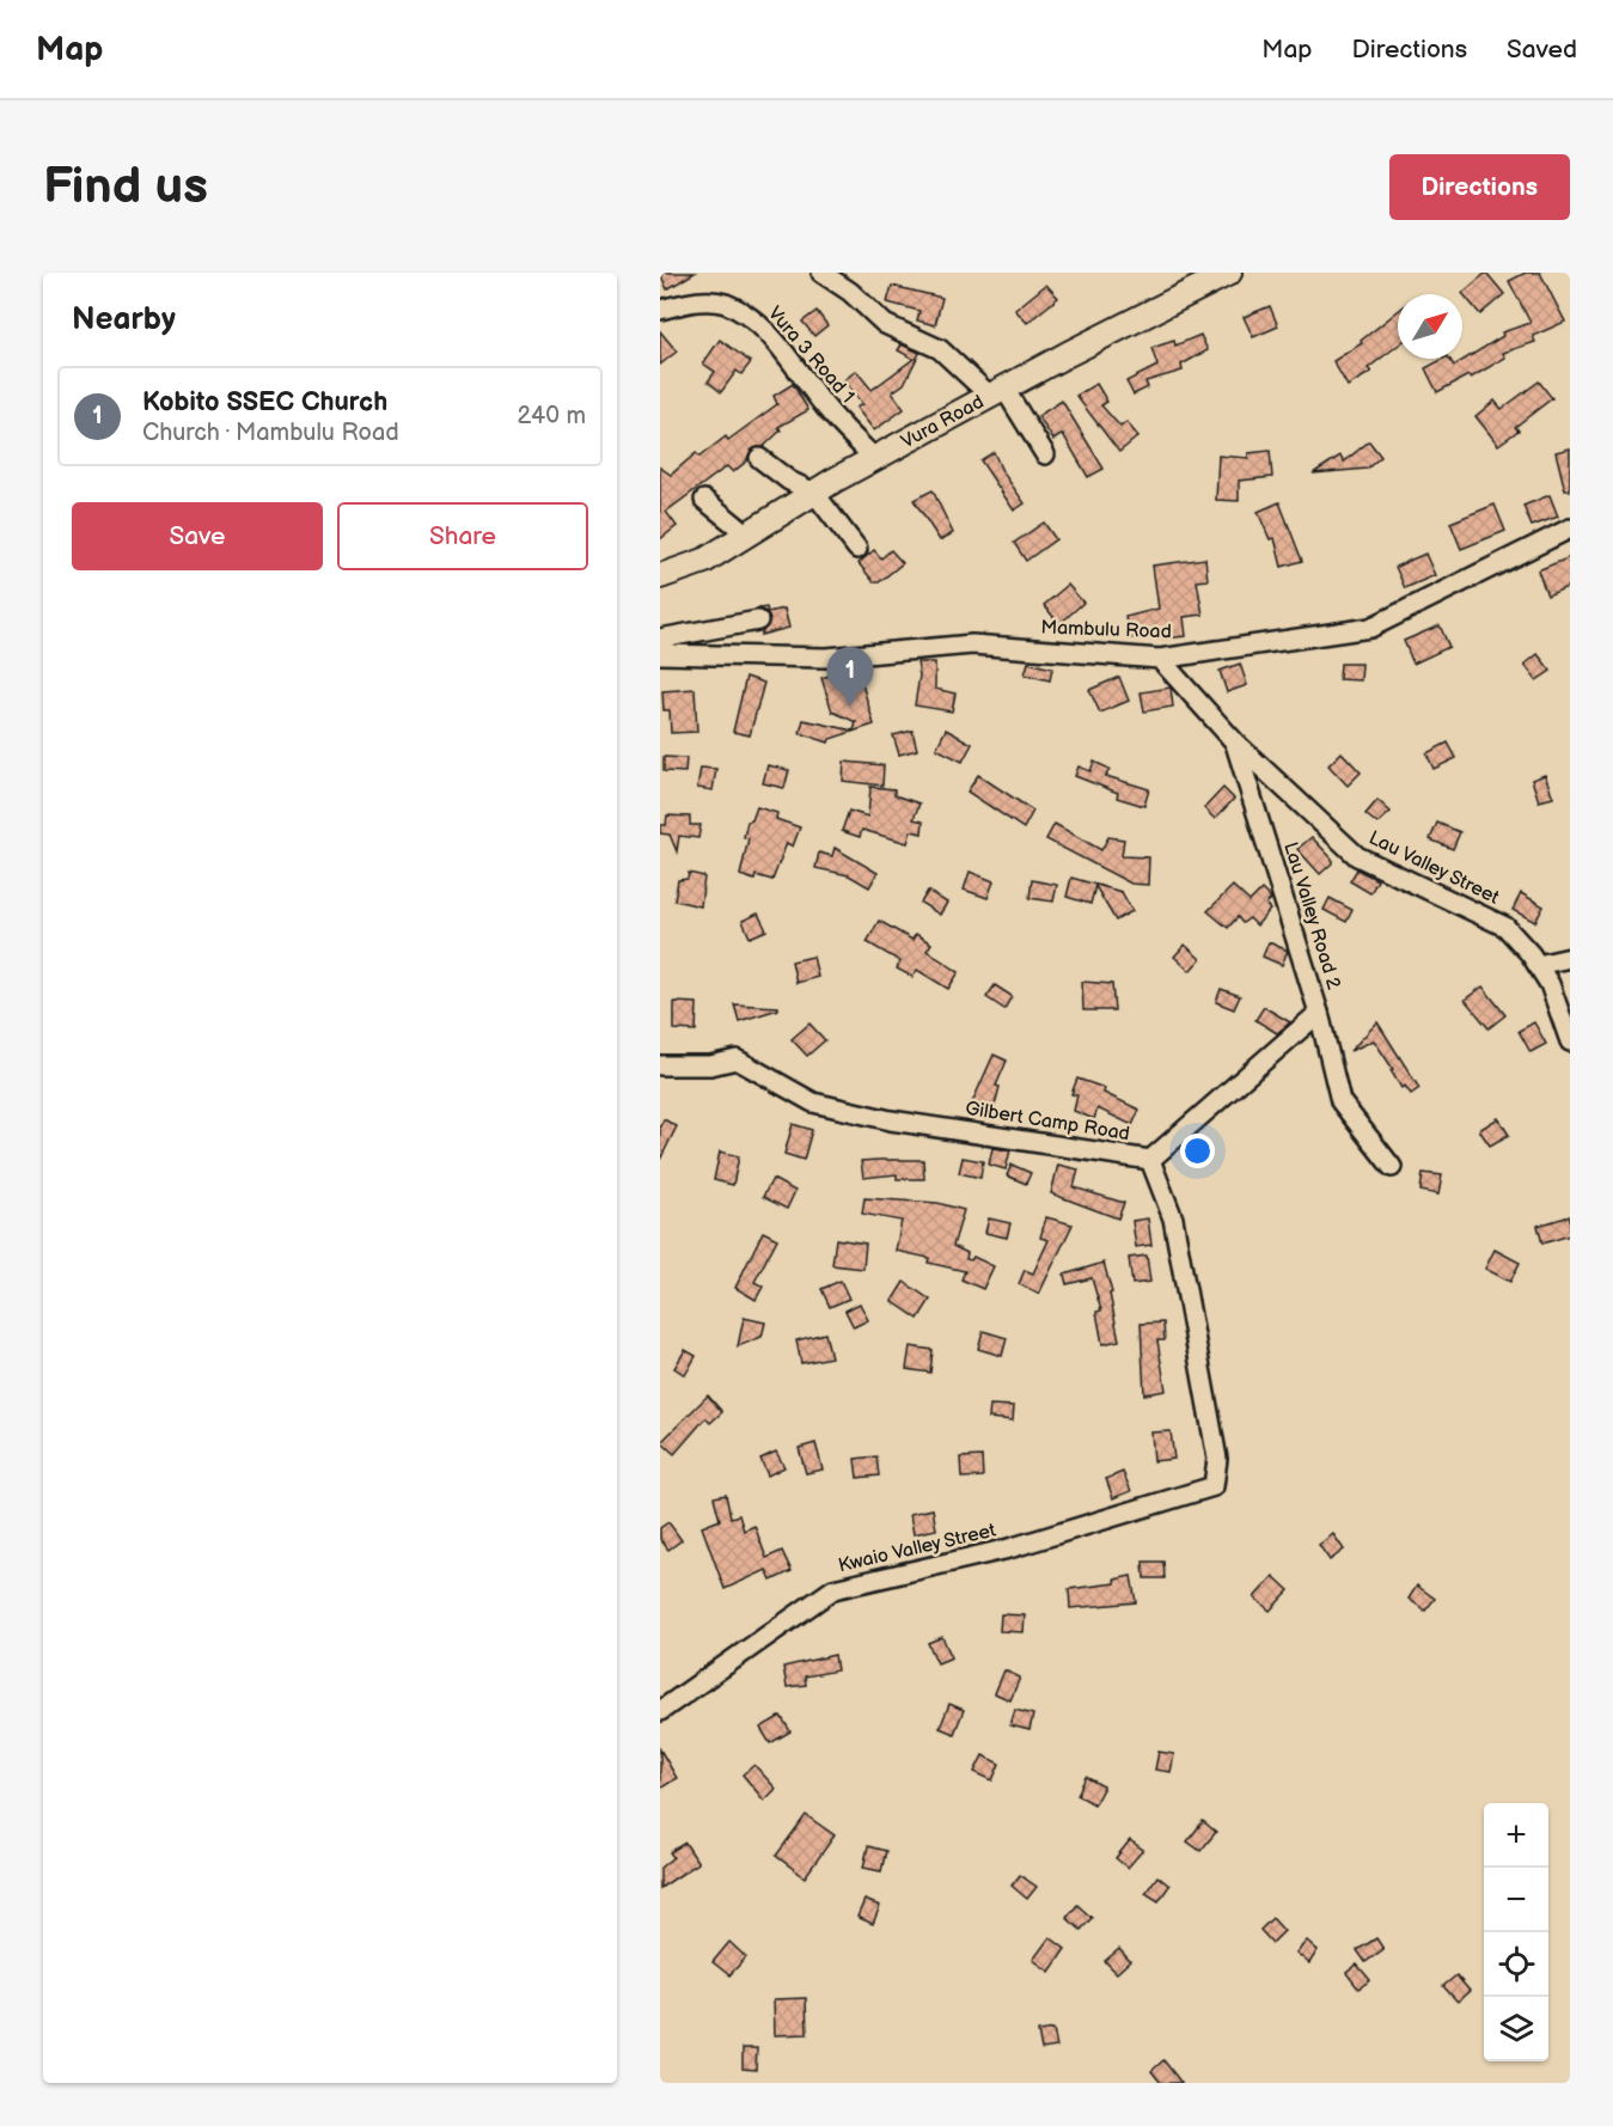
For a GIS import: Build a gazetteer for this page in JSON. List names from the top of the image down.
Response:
{
  "streets": {
    "street": [
      "Vura 3 Road 1",
      "Vura Road",
      "Mambulu Road",
      "Lau Valley Street",
      "Lau Valley Road 2",
      "Gilbert Camp Road",
      "Kwaio Valley Street"
    ]
  },
  "crossings": [
    ["Vura 3 Road 1", "Vura Road"],
    ["Mambulu Road", "Lau Valley Street"],
    ["Lau Valley Street", "Lau Valley Road 2"],
    ["Lau Valley Road 2", "Gilbert Camp Road"],
    ["Gilbert Camp Road", "Kwaio Valley Street"]
  ],
  "north": "top right",
  "page": {
    "header": "Map",
    "nav": ["Map", "Directions", "Saved"],
    "buttons": [
      "Directions",
      ["Save", "Share"]
    ],
    "title": "Find us",
    "heading": "Nearby",
    "list": [
      {
        "mark": "1",
        "name": "Kobito SSEC Church",
        "note": "Church · Mambulu Road",
        "value": "240 m"
      }
    ],
    "pins": "1",
    "map_buttons": ["+", "−"]
  }
}
